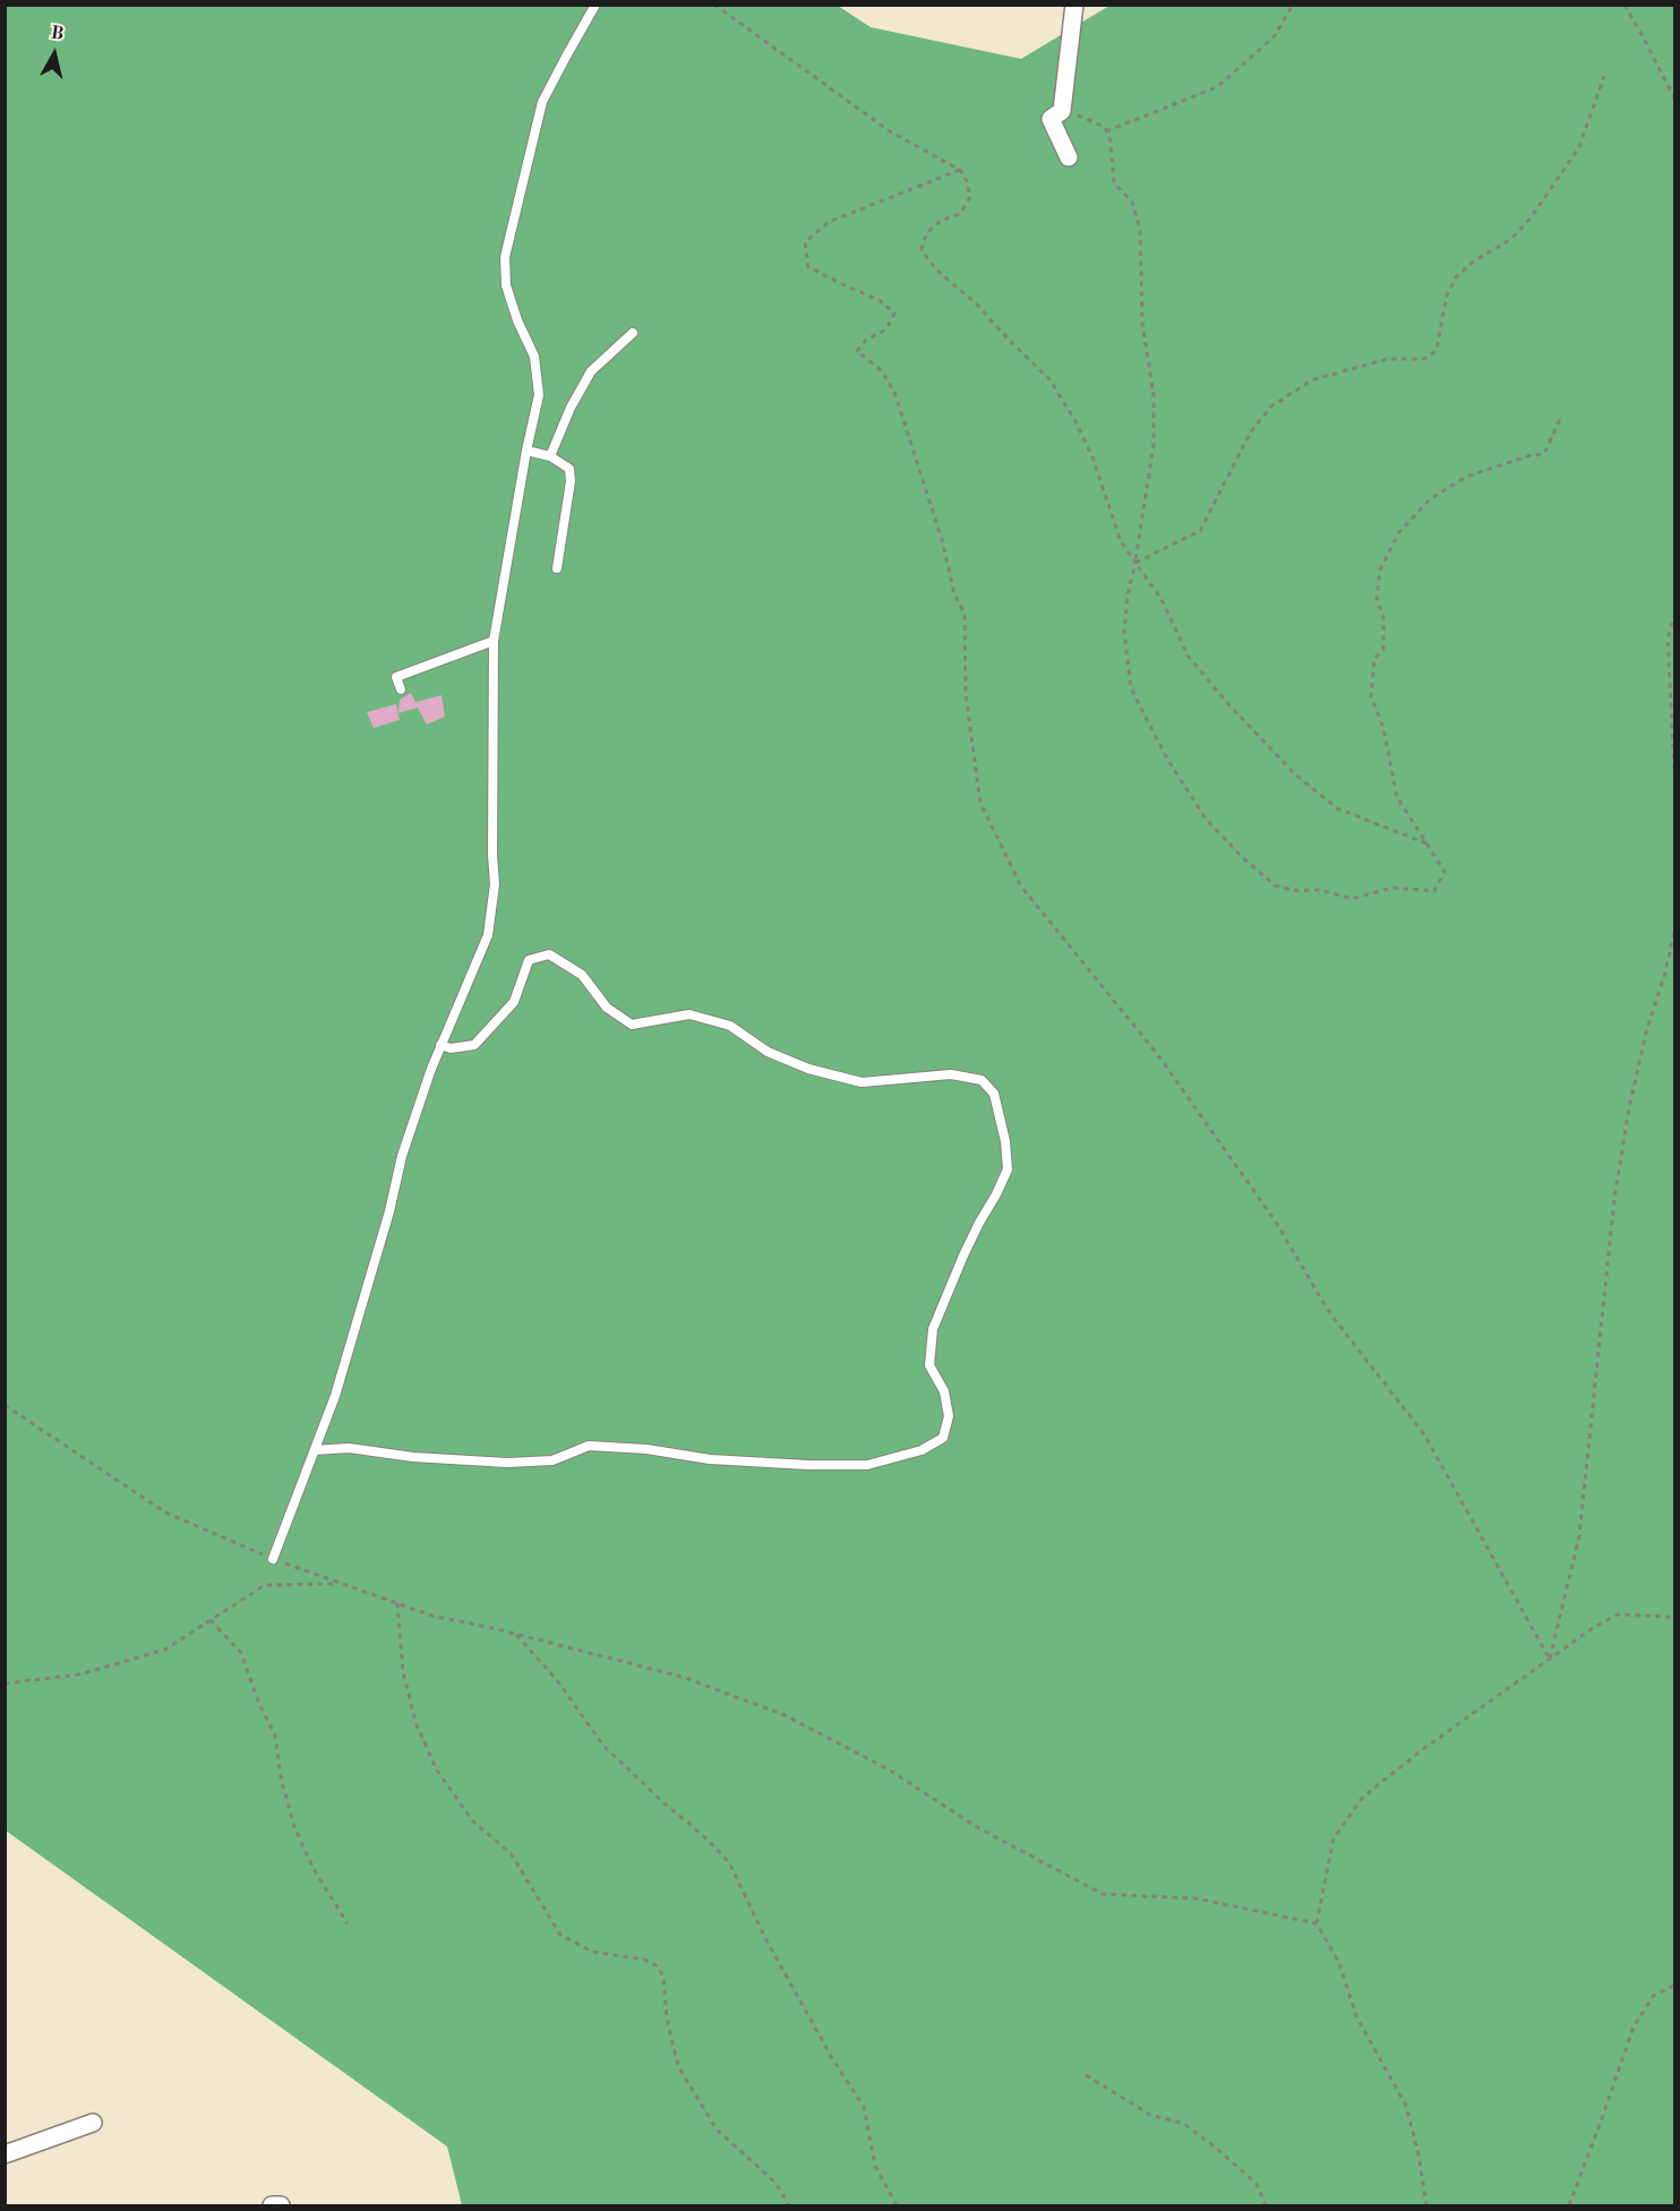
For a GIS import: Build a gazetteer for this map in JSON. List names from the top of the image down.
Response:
{
  "north": "top"
}
